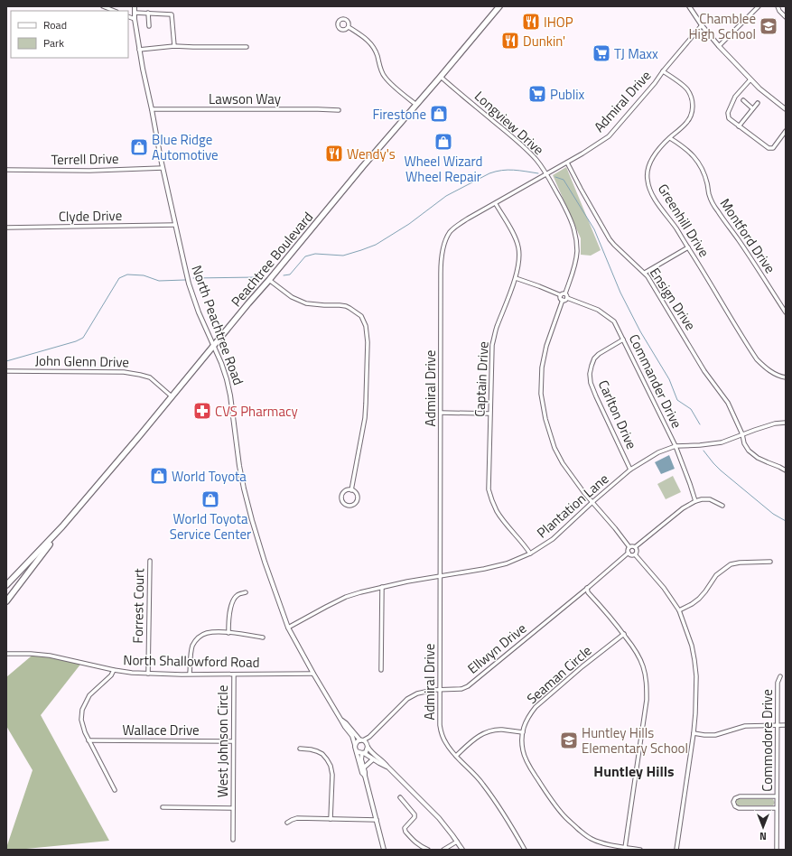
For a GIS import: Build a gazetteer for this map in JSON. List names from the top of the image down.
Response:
{
  "streets": {
    "highway": ["Peachtree Boulevard"],
    "street": [
      "Lawson Way",
      "Admiral Drive",
      "Longview Drive",
      "Terrell Drive",
      "Clyde Drive",
      "Greenhill Drive",
      "Montford Drive",
      "Ensign Drive",
      "North Peachtree Road",
      "John Glenn Drive",
      "Captain Drive",
      "Commander Drive",
      "Carlton Drive",
      "Plantation Lane",
      "Forrest Court",
      "Ellwyn Drive",
      "North Shallowford Road",
      "Seaman Circle",
      "Wallace Drive",
      "Commodore Drive",
      "West Johnson Circle"
    ]
  },
  "crossings": [
    ["Lawson Way", "North Peachtree Road"],
    ["Admiral Drive", "Longview Drive"],
    ["Admiral Drive", "Greenhill Drive"],
    ["Admiral Drive", "Ensign Drive"],
    ["Admiral Drive", "Captain Drive"],
    ["Admiral Drive", "Plantation Lane"],
    ["Admiral Drive", "Ellwyn Drive"],
    ["Longview Drive", "Peachtree Boulevard"],
    ["Longview Drive", "Commander Drive"],
    ["Terrell Drive", "North Peachtree Road"],
    ["Clyde Drive", "North Peachtree Road"],
    ["Greenhill Drive", "Montford Drive"],
    ["Peachtree Boulevard", "North Peachtree Road"],
    ["Peachtree Boulevard", "John Glenn Drive"],
    ["Ensign Drive", "Plantation Lane"],
    ["North Peachtree Road", "Plantation Lane"],
    ["North Peachtree Road", "Ellwyn Drive"],
    ["North Peachtree Road", "North Shallowford Road"],
    ["Captain Drive", "Plantation Lane"],
    ["Commander Drive", "Carlton Drive"],
    ["Commander Drive", "Plantation Lane"],
    ["Carlton Drive", "Plantation Lane"],
    ["Forrest Court", "North Shallowford Road"],
    ["North Shallowford Road", "West Johnson Circle"],
    ["Wallace Drive", "West Johnson Circle"]
  ],
  "districts": ["Huntley Hills"],
  "places": {
    "restaurant": ["IHOP", "Dunkin'", "Wendy's"],
    "school or university": ["Chamblee High School", "Huntley Hills Elementary School"],
    "supermarket": ["TJ Maxx", "Publix"],
    "shop": [
      "Firestone",
      "Wheel Wizard Wheel Repair",
      "Blue Ridge Automotive",
      "World Toyota",
      "World Toyota Service Center"
    ],
    "pharmacy": ["CVS Pharmacy"]
  },
  "legend": ["Road", "Park"],
  "north": "bottom"
}
